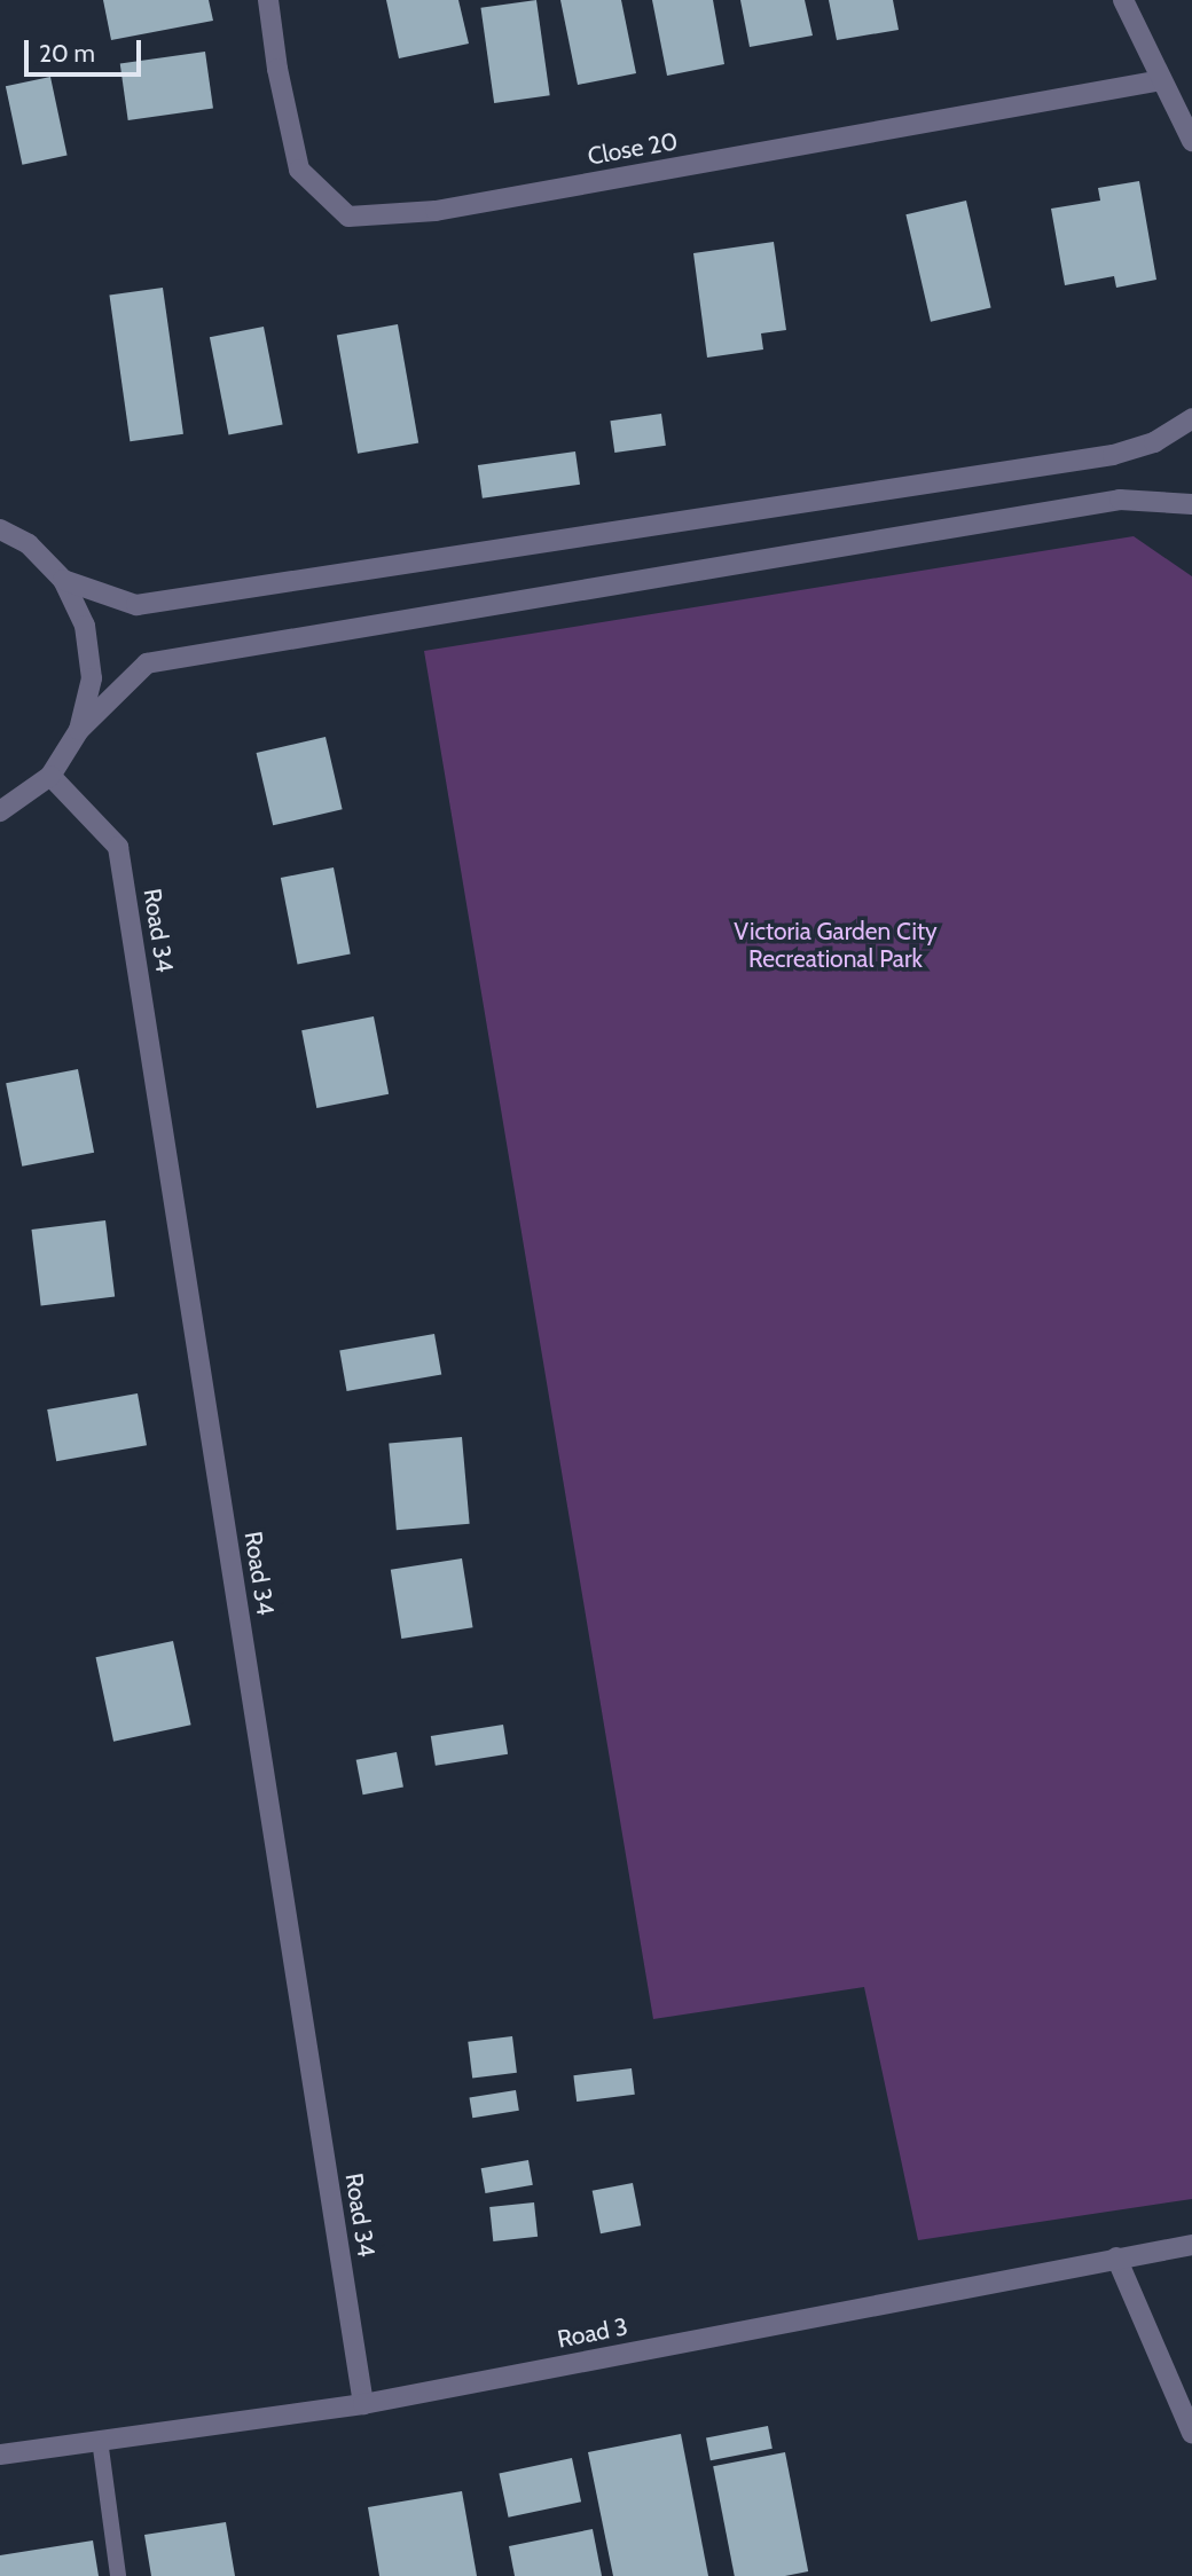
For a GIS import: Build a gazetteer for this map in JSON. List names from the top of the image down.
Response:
{
  "streets": {
    "street": ["Close 20", "Road 34", "Road 3"]
  },
  "crossings": [
    ["Road 34", "Road 3"]
  ],
  "parks": ["Victoria Garden City Recreational Park"],
  "scale_bar": "20 m"
}
